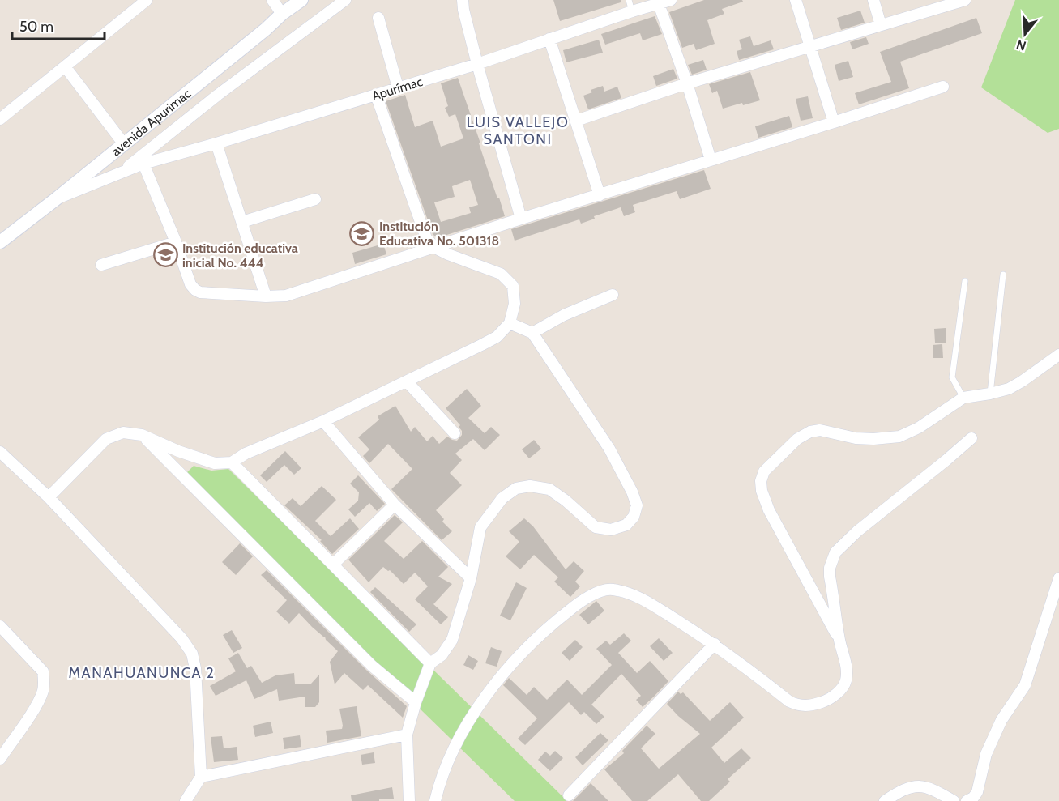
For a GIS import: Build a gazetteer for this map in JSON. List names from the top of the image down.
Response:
{
  "streets": {
    "street": ["Apurímac", "avenida Apurimac"]
  },
  "crossings": [
    ["Apurímac", "avenida Apurimac"]
  ],
  "districts": ["LUIS VALLEJO SANTONI", "MANAHUANUNCA 2"],
  "places": {
    "school or university": ["Institución Educativa No. 501318", "Institución educativa inicial No. 444"]
  },
  "scale_bar": "50 m",
  "north": "bottom"
}
